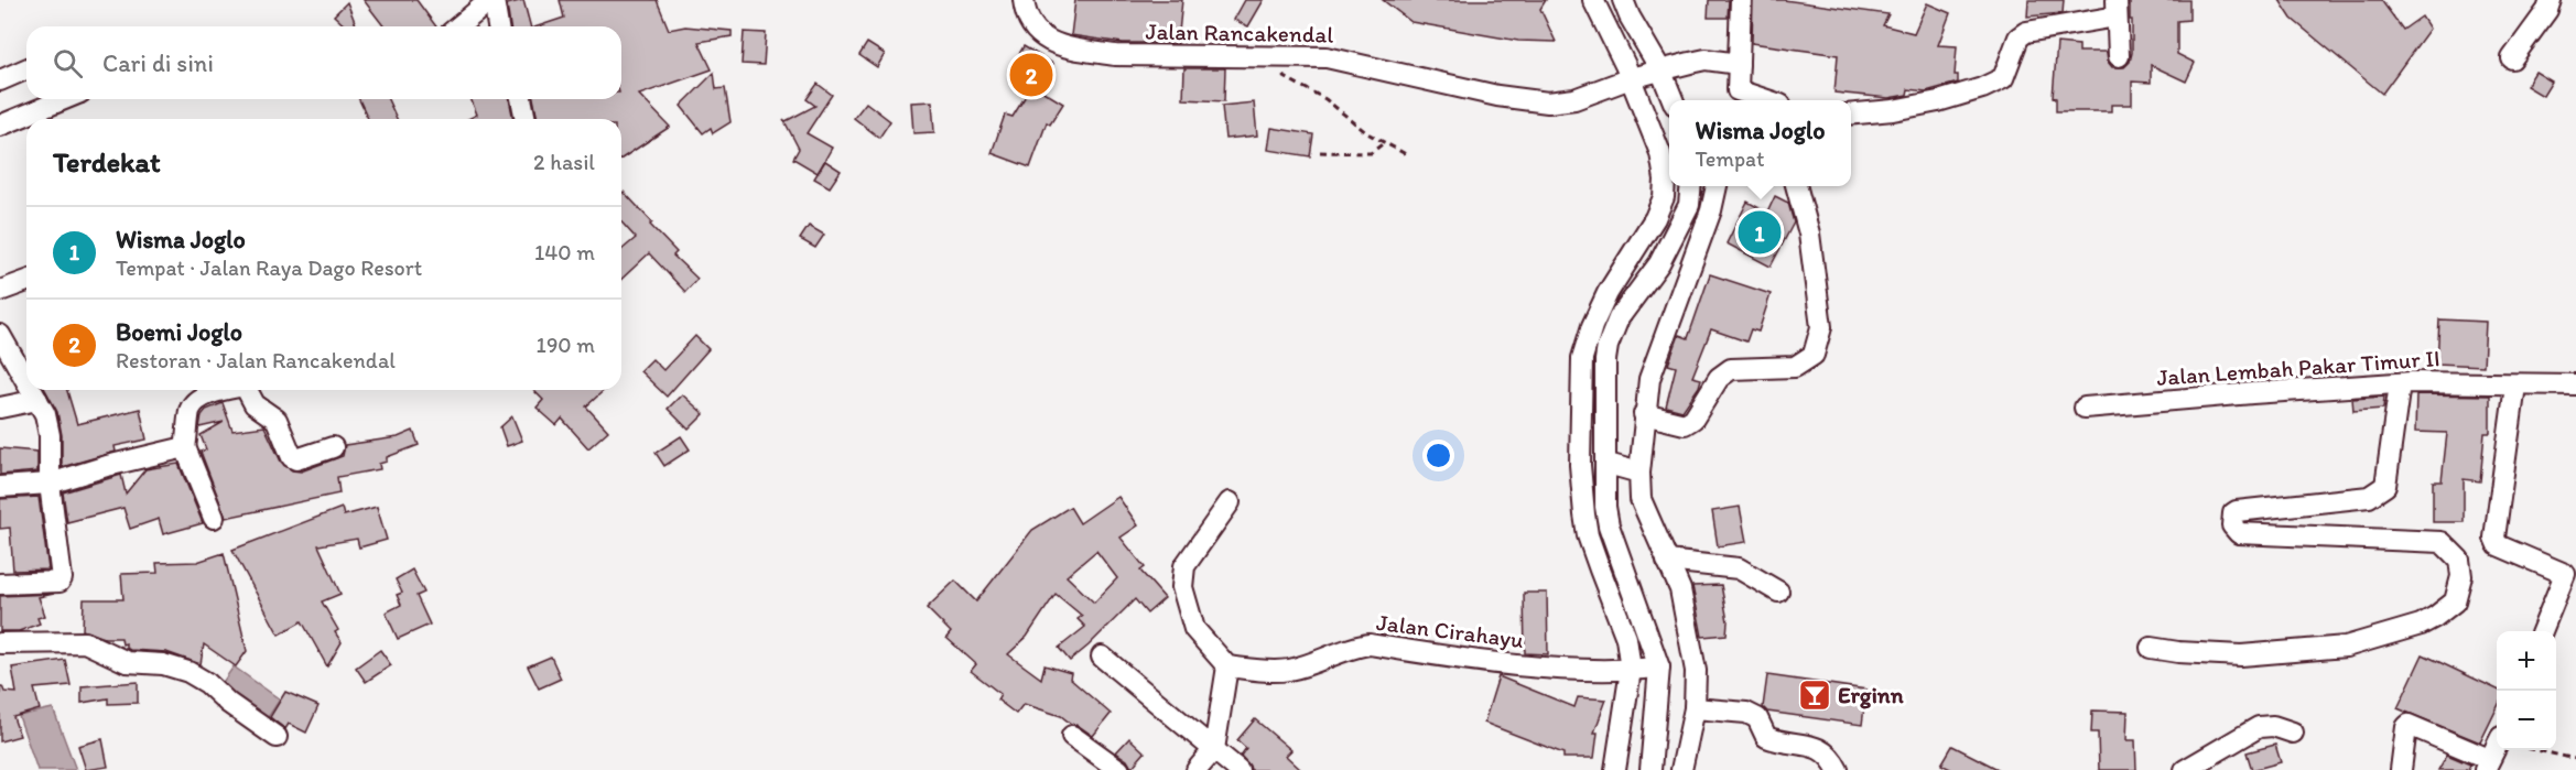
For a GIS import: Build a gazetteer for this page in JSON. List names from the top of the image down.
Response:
{
  "streets": {
    "street": ["Jalan Rancakendal", "Jalan Lembah Pakar Timur II", "Jalan Cirahayu"]
  },
  "places": {
    "bar": ["Erginn"]
  },
  "page": {
    "search": "Cari di sini",
    "pins": ["2", "1"],
    "popup": ["Wisma Joglo", "Tempat"],
    "heading": ["Terdekat", "2 hasil"],
    "list": [
      {
        "mark": "1",
        "name": "Wisma Joglo",
        "note": "Tempat · Jalan Raya Dago Resort",
        "value": "140 m"
      },
      {
        "mark": "2",
        "name": "Boemi Joglo",
        "note": "Restoran · Jalan Rancakendal",
        "value": "190 m"
      }
    ],
    "map_buttons": ["+", "−"]
  }
}
